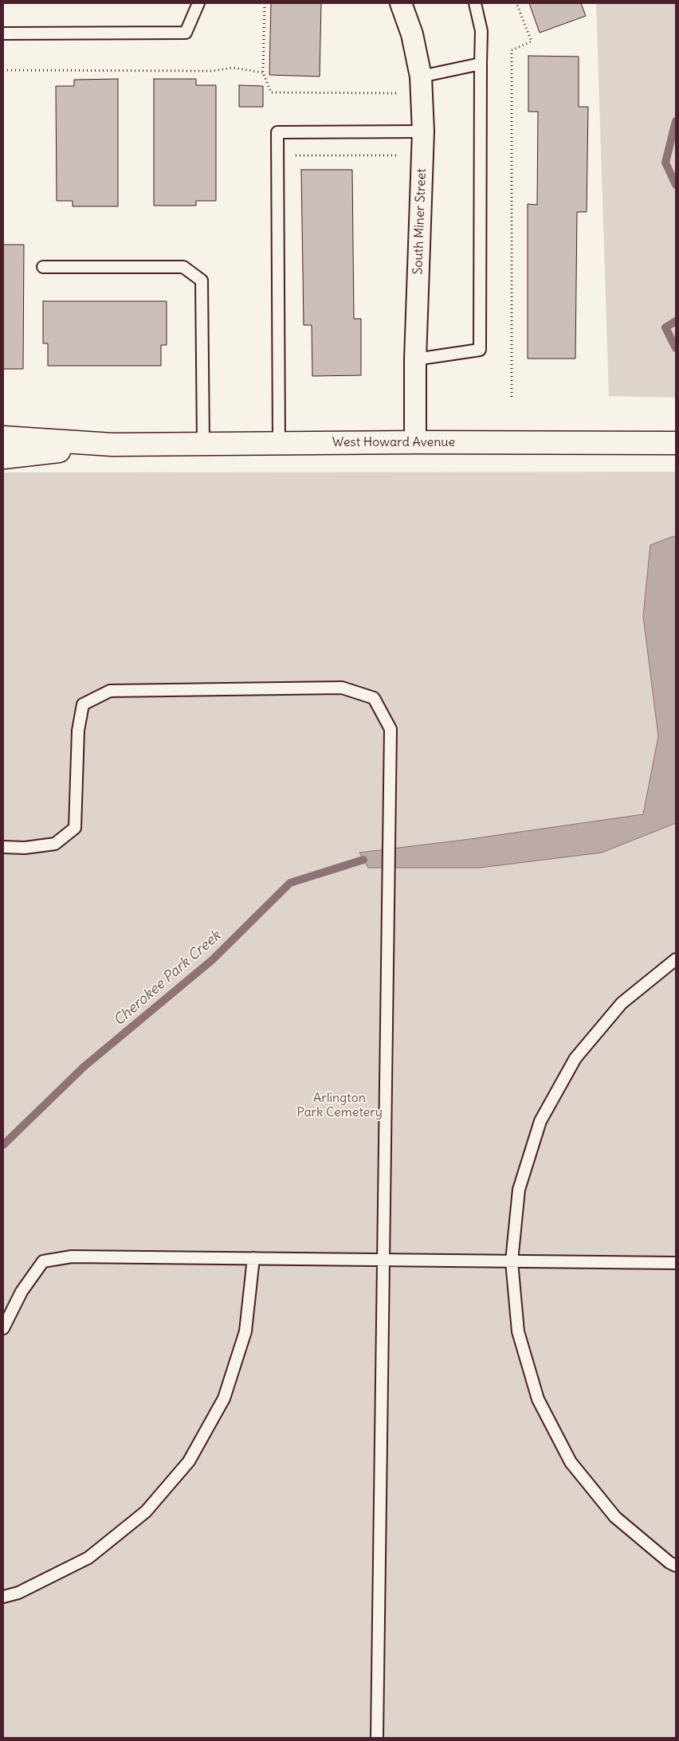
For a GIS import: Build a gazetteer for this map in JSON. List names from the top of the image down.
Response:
{
  "streets": {
    "street": ["South Miner Street", "West Howard Avenue"]
  },
  "crossings": [
    ["South Miner Street", "West Howard Avenue"]
  ],
  "water": ["Cherokee Park Creek"],
  "parks": ["Arlington Park Cemetery"]
}
